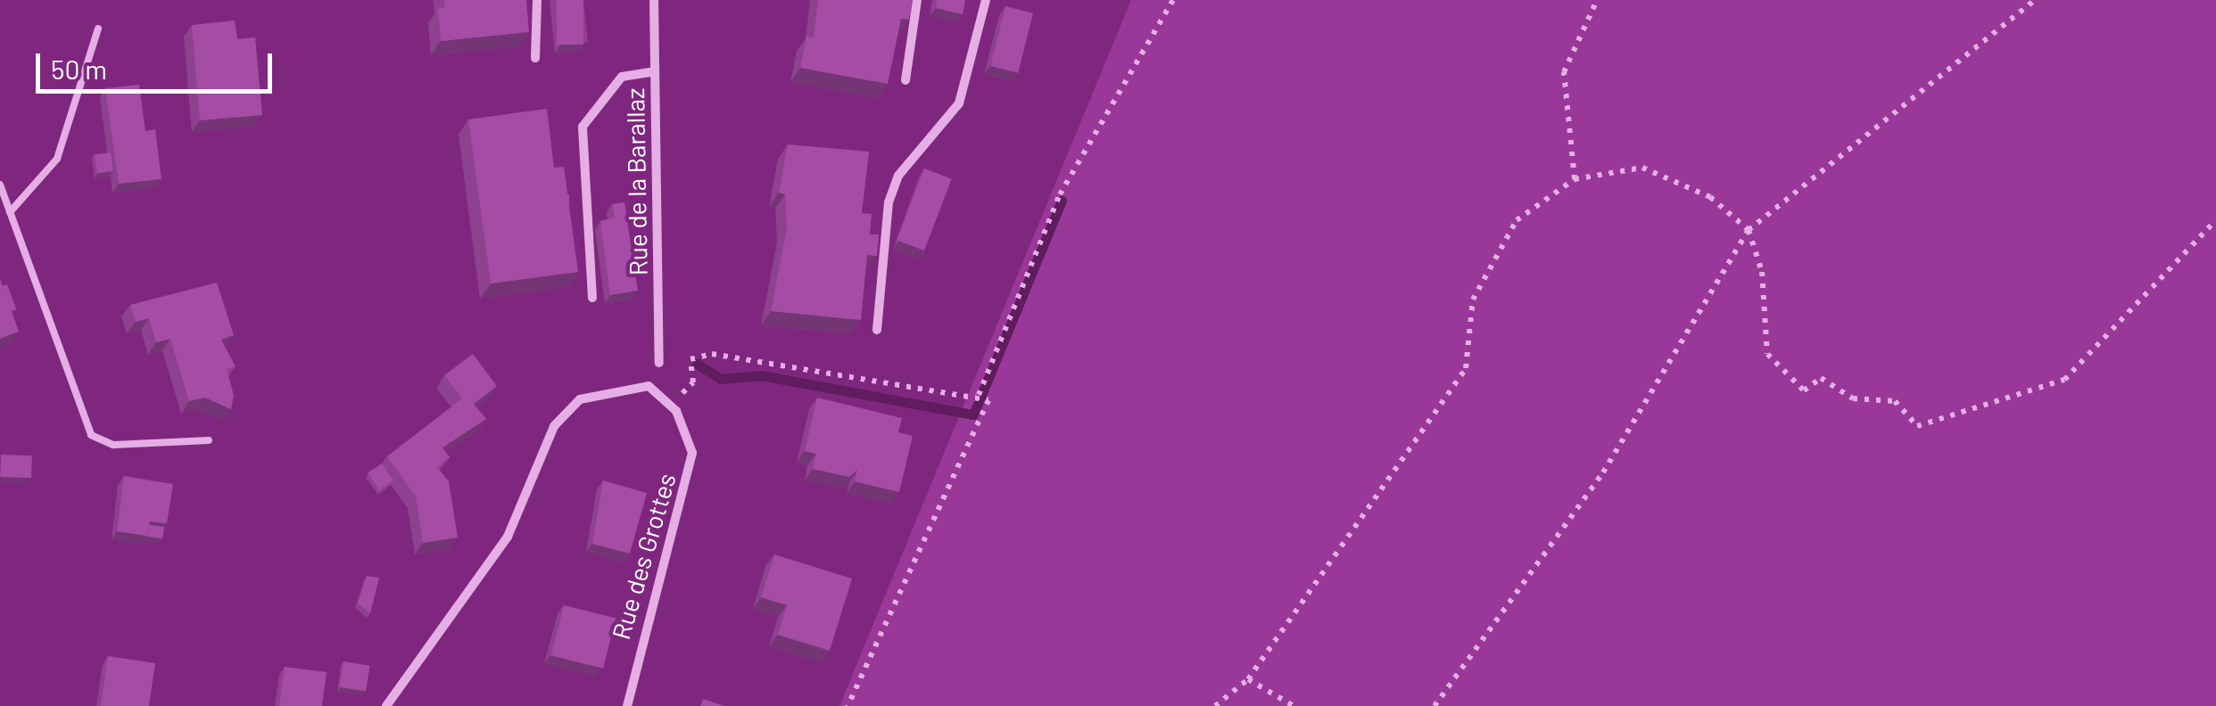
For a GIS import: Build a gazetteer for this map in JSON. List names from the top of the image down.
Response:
{
  "streets": {
    "street": ["Rue de la Barallaz", "Rue des Grottes"]
  },
  "scale_bar": "50 m"
}
